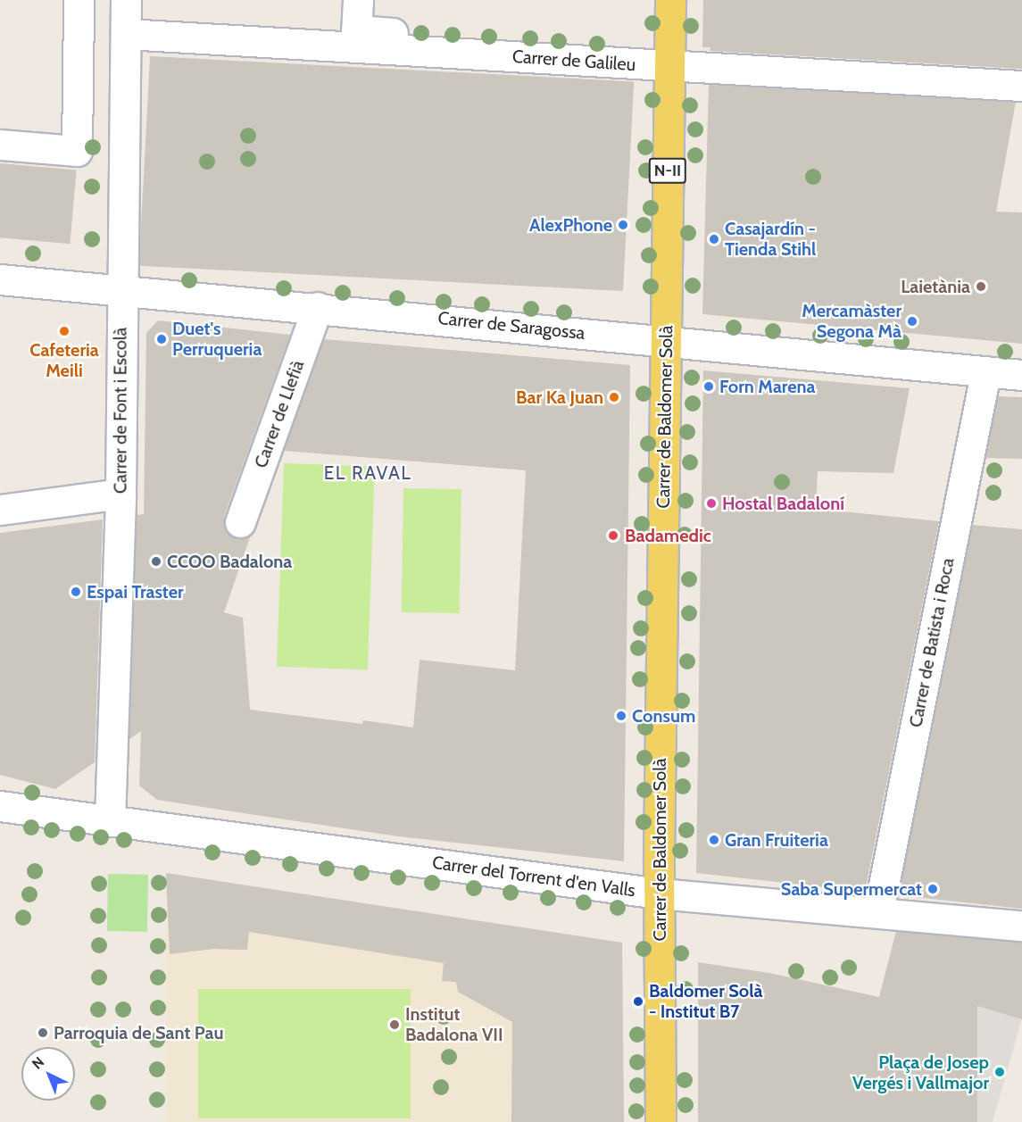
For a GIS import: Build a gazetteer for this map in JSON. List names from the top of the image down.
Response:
{
  "streets": {
    "main road": ["N-II", "Carrer de Baldomer Solà"],
    "street": [
      "Carrer de Galileu",
      "Carrer de Saragossa",
      "Carrer de Font i Escolà",
      "Carrer de Llefià",
      "Carrer de Batista i Roca",
      "Carrer del Torrent d'en Valls"
    ]
  },
  "crossings": [
    ["Carrer de Galileu", "Carrer de Font i Escolà"],
    ["Carrer de Galileu", "Carrer de Baldomer Solà"],
    ["Carrer de Saragossa", "Carrer de Font i Escolà"],
    ["Carrer de Saragossa", "Carrer de Llefià"],
    ["Carrer de Saragossa", "Carrer de Baldomer Solà"],
    ["Carrer de Saragossa", "Carrer de Batista i Roca"],
    ["Carrer de Font i Escolà", "Carrer del Torrent d'en Valls"],
    ["Carrer de Baldomer Solà", "Carrer del Torrent d'en Valls"],
    ["Carrer de Batista i Roca", "Carrer del Torrent d'en Valls"]
  ],
  "districts": ["EL RAVAL"],
  "places": [
    "AlexPhone",
    "Casajardín - Tienda Stihl",
    "Laietània",
    "Mercamàster Segona Mà",
    "Cafeteria Meili",
    "Duet's Perruqueria",
    "Forn Marena",
    "Bar Ka Juan",
    "Hostal Badaloní",
    "Badamedic",
    "CCOO Badalona",
    "Espai Traster",
    "Consum",
    "Gran Fruiteria",
    "Saba Supermercat",
    "Baldomer Solà - Institut B7",
    "Institut Badalona VII",
    "Parroquia de Sant Pau",
    "Plaça de Josep Vergés i Vallmajor"
  ],
  "north": "top left"
}
